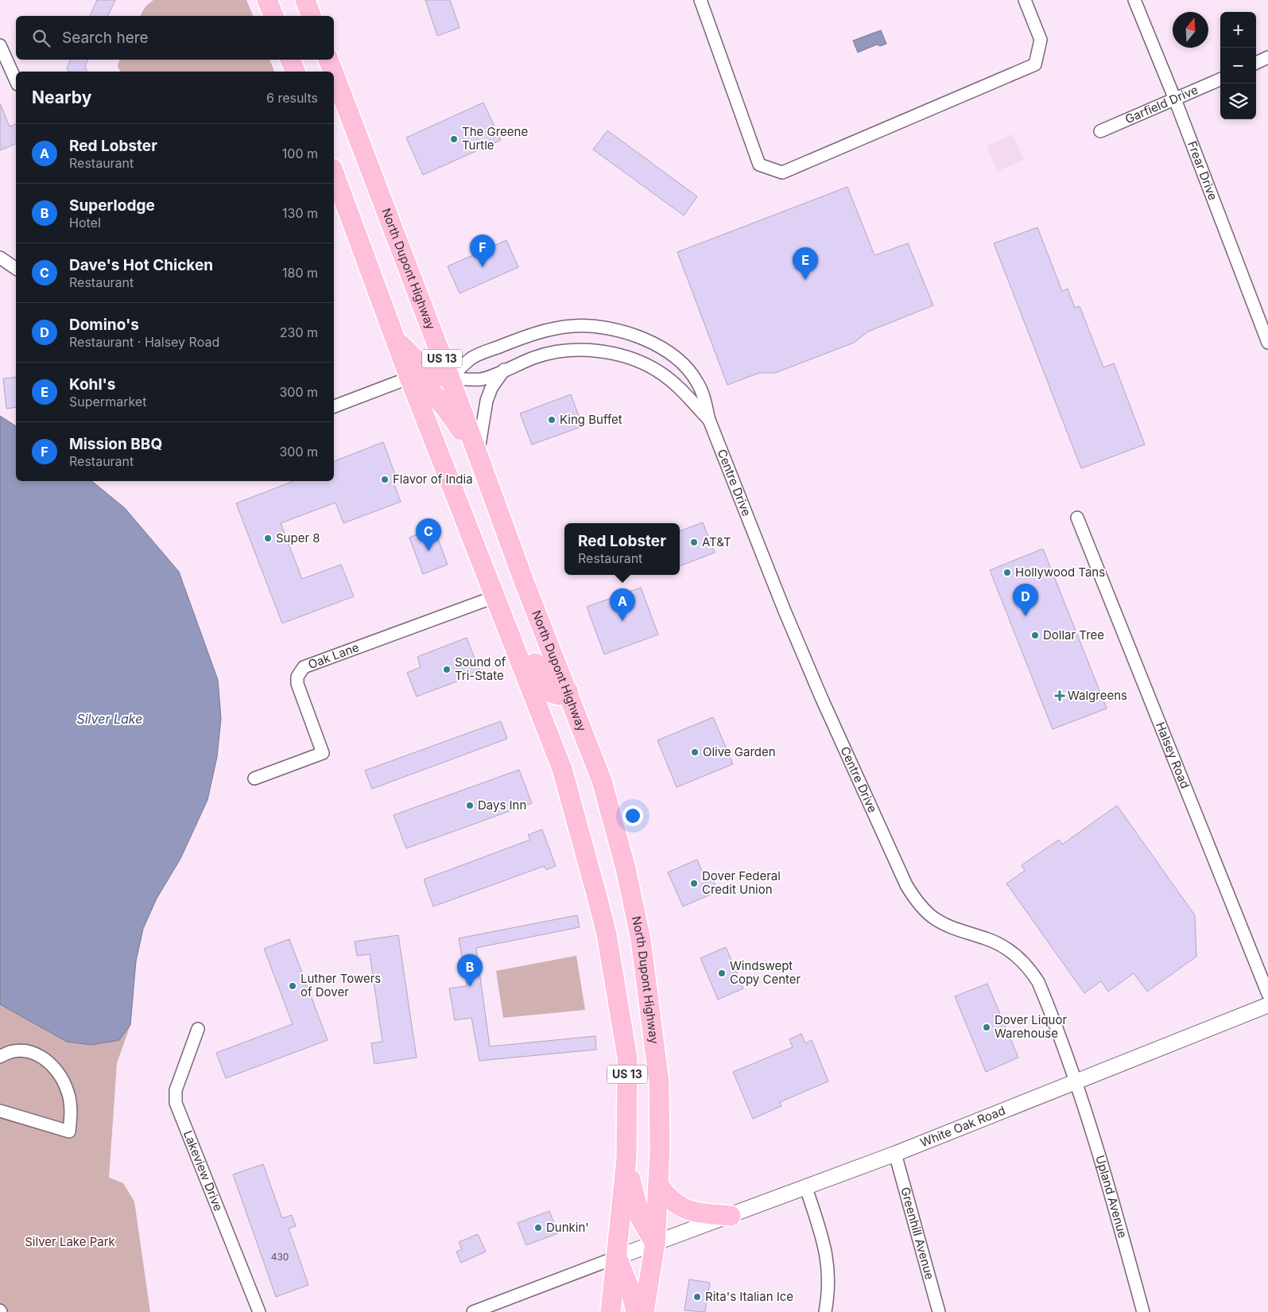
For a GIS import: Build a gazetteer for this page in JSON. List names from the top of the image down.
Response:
{
  "streets": {
    "highway": ["North Dupont Highway", "US 13"],
    "street": [
      "Garfield Drive",
      "Frear Drive",
      "Centre Drive",
      "Oak Lane",
      "Halsey Road",
      "White Oak Road",
      "Lakeview Drive",
      "Upland Avenue",
      "Greenhill Avenue"
    ]
  },
  "crossings": [
    ["Garfield Drive", "Frear Drive"],
    ["North Dupont Highway", "Centre Drive"],
    ["North Dupont Highway", "White Oak Road"],
    ["US 13", "Oak Lane"],
    ["US 13", "White Oak Road"],
    ["Centre Drive", "White Oak Road"],
    ["Centre Drive", "Upland Avenue"],
    ["White Oak Road", "Upland Avenue"],
    ["White Oak Road", "Greenhill Avenue"]
  ],
  "water": ["Silver Lake"],
  "parks": ["Silver Lake Park"],
  "places": {
    "other": [
      "The Greene Turtle",
      "King Buffet",
      "Flavor of India",
      "Super 8",
      "AT&T",
      "Hollywood Tans",
      "Dollar Tree",
      "Sound of Tri-State",
      "Olive Garden",
      "Days Inn",
      "Dover Federal Credit Union",
      "Windswept Copy Center",
      "Luther Towers of Dover",
      "Dover Liquor Warehouse",
      "Dunkin'",
      "Rita's Italian Ice"
    ],
    "health": ["Walgreens"]
  },
  "house_numbers": ["430"],
  "north": "top",
  "page": {
    "map_buttons": ["+", "−"],
    "search": "Search here",
    "heading": ["Nearby", "6 results"],
    "list": [
      {
        "mark": "A",
        "name": "Red Lobster",
        "note": "Restaurant",
        "value": "100 m"
      },
      {
        "mark": "B",
        "name": "Superlodge",
        "note": "Hotel",
        "value": "130 m"
      },
      {
        "mark": "C",
        "name": "Dave's Hot Chicken",
        "note": "Restaurant",
        "value": "180 m"
      },
      {
        "mark": "D",
        "name": "Domino's",
        "note": "Restaurant · Halsey Road",
        "value": "230 m"
      },
      {
        "mark": "E",
        "name": "Kohl's",
        "note": "Supermarket",
        "value": "300 m"
      },
      {
        "mark": "F",
        "name": "Mission BBQ",
        "note": "Restaurant",
        "value": "300 m"
      }
    ],
    "pins": [
      "F",
      "E",
      "C",
      "D",
      "A",
      "B"
    ],
    "popup": ["Red Lobster", "Restaurant"]
  }
}
